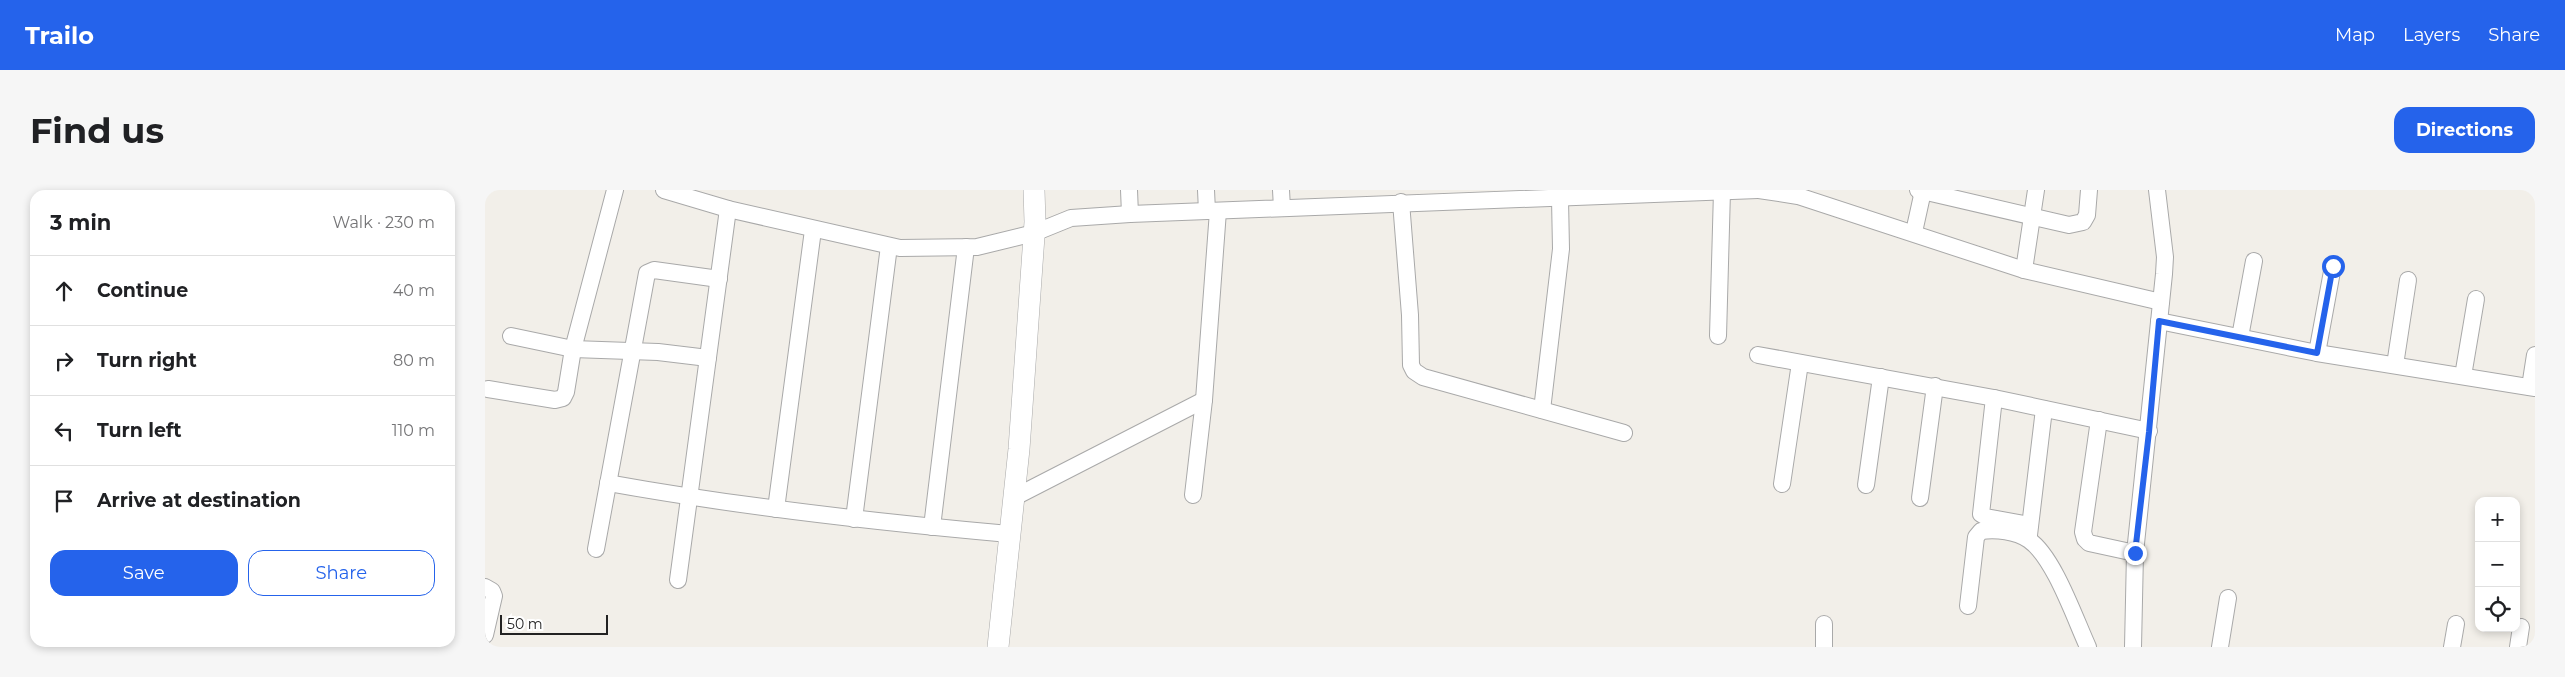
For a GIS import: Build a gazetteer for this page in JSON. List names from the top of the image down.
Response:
{
  "scale_bar": "50 m",
  "page": {
    "header": "Trailo",
    "nav": ["Map", "Layers", "Share"],
    "buttons": [
      "Directions",
      ["Save", "Share"]
    ],
    "title": "Find us",
    "heading": ["3 min", "Walk · 230 m"],
    "list": [
      ["Continue", "40 m"],
      ["Turn right", "80 m"],
      ["Turn left", "110 m"],
      "Arrive at destination"
    ],
    "map_buttons": ["+", "−"],
    "scale": "50 m"
  }
}
